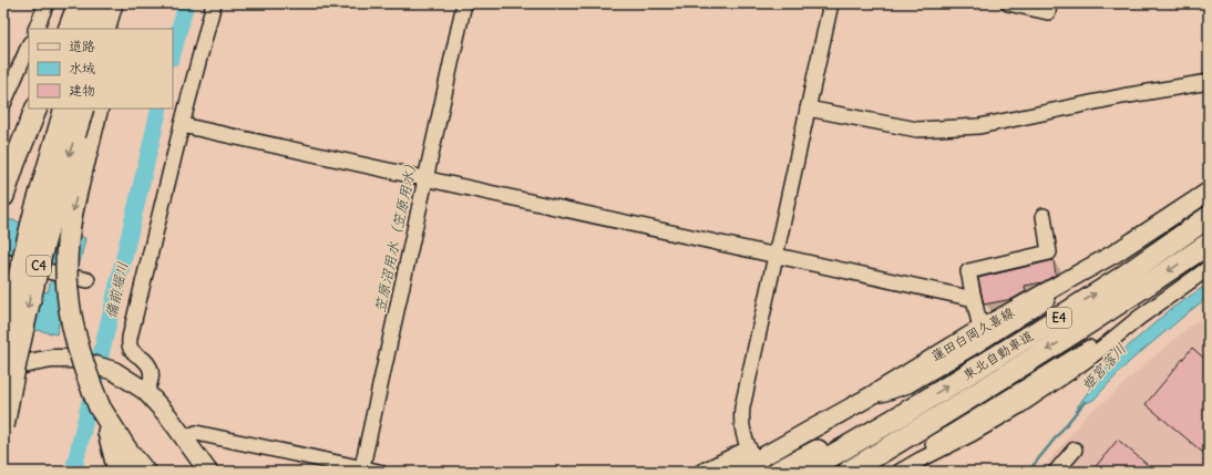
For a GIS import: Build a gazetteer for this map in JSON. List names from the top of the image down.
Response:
{
  "streets": {
    "highway": ["C4", "E4", "東北自動車道"],
    "main road": ["蓮田白岡久喜線"]
  },
  "water": ["笠原沼用水（笠原用水）", "備前堀川", "姫宮落川"],
  "legend": ["道路", "水域", "建物"]
}
